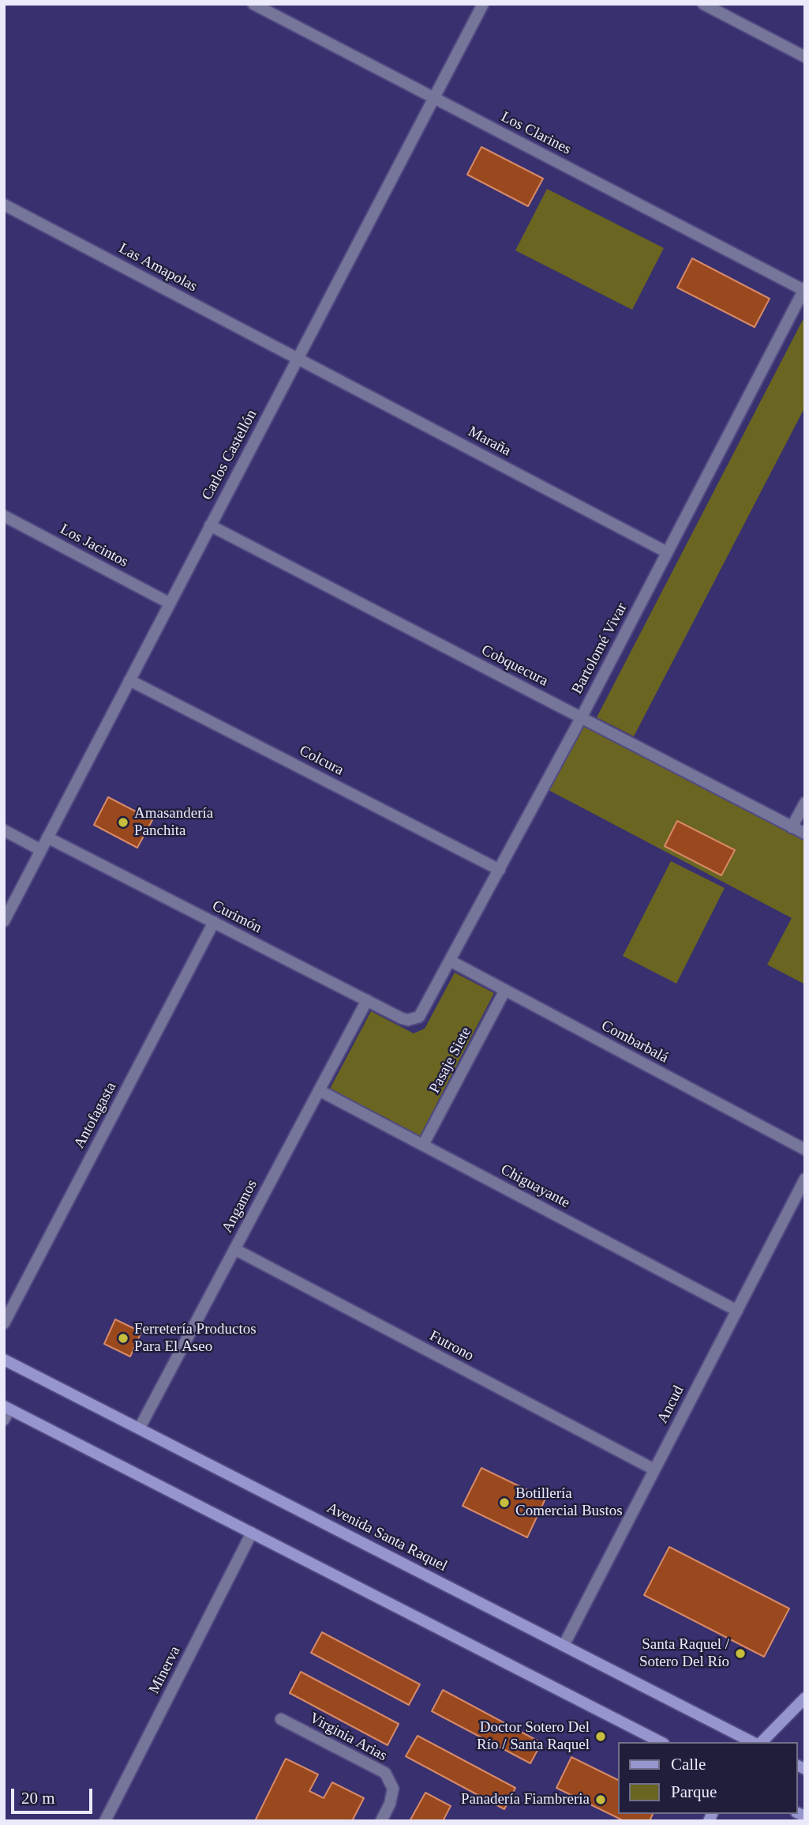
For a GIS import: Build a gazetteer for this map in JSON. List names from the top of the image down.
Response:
{
  "streets": {
    "main road": ["Avenida Santa Raquel"],
    "street": [
      "Los Clarines",
      "Las Amapolas",
      "Maraña",
      "Carlos Castellón",
      "Los Jacintos",
      "Bartolomé Vivar",
      "Cobquecura",
      "Colcura",
      "Curimón",
      "Combarbalá",
      "Pasaje Siete",
      "Antofagasta",
      "Chiguayante",
      "Angamos",
      "Futrono",
      "Ancud",
      "Minerva",
      "Virginia Arias"
    ]
  },
  "crossings": [
    ["Los Clarines", "Carlos Castellón"],
    ["Los Clarines", "Bartolomé Vivar"],
    ["Las Amapolas", "Maraña"],
    ["Las Amapolas", "Carlos Castellón"],
    ["Maraña", "Carlos Castellón"],
    ["Maraña", "Bartolomé Vivar"],
    ["Carlos Castellón", "Los Jacintos"],
    ["Carlos Castellón", "Cobquecura"],
    ["Carlos Castellón", "Colcura"],
    ["Carlos Castellón", "Curimón"],
    ["Bartolomé Vivar", "Cobquecura"],
    ["Bartolomé Vivar", "Colcura"],
    ["Bartolomé Vivar", "Curimón"],
    ["Bartolomé Vivar", "Combarbalá"],
    ["Curimón", "Antofagasta"],
    ["Curimón", "Angamos"],
    ["Combarbalá", "Pasaje Siete"],
    ["Pasaje Siete", "Chiguayante"],
    ["Chiguayante", "Angamos"],
    ["Chiguayante", "Ancud"],
    ["Angamos", "Futrono"],
    ["Angamos", "Avenida Santa Raquel"],
    ["Futrono", "Ancud"],
    ["Ancud", "Avenida Santa Raquel"]
  ],
  "places": [
    "Amasandería Panchita",
    "Ferretería Productos Para El Aseo",
    "Botillería Comercial Bustos",
    "Santa Raquel / Sotero Del Río",
    "Doctor Sotero Del Río / Santa Raquel",
    "Panadería Fiambreria"
  ],
  "legend": ["Calle", "Parque"],
  "scale_bar": "20 m"
}
